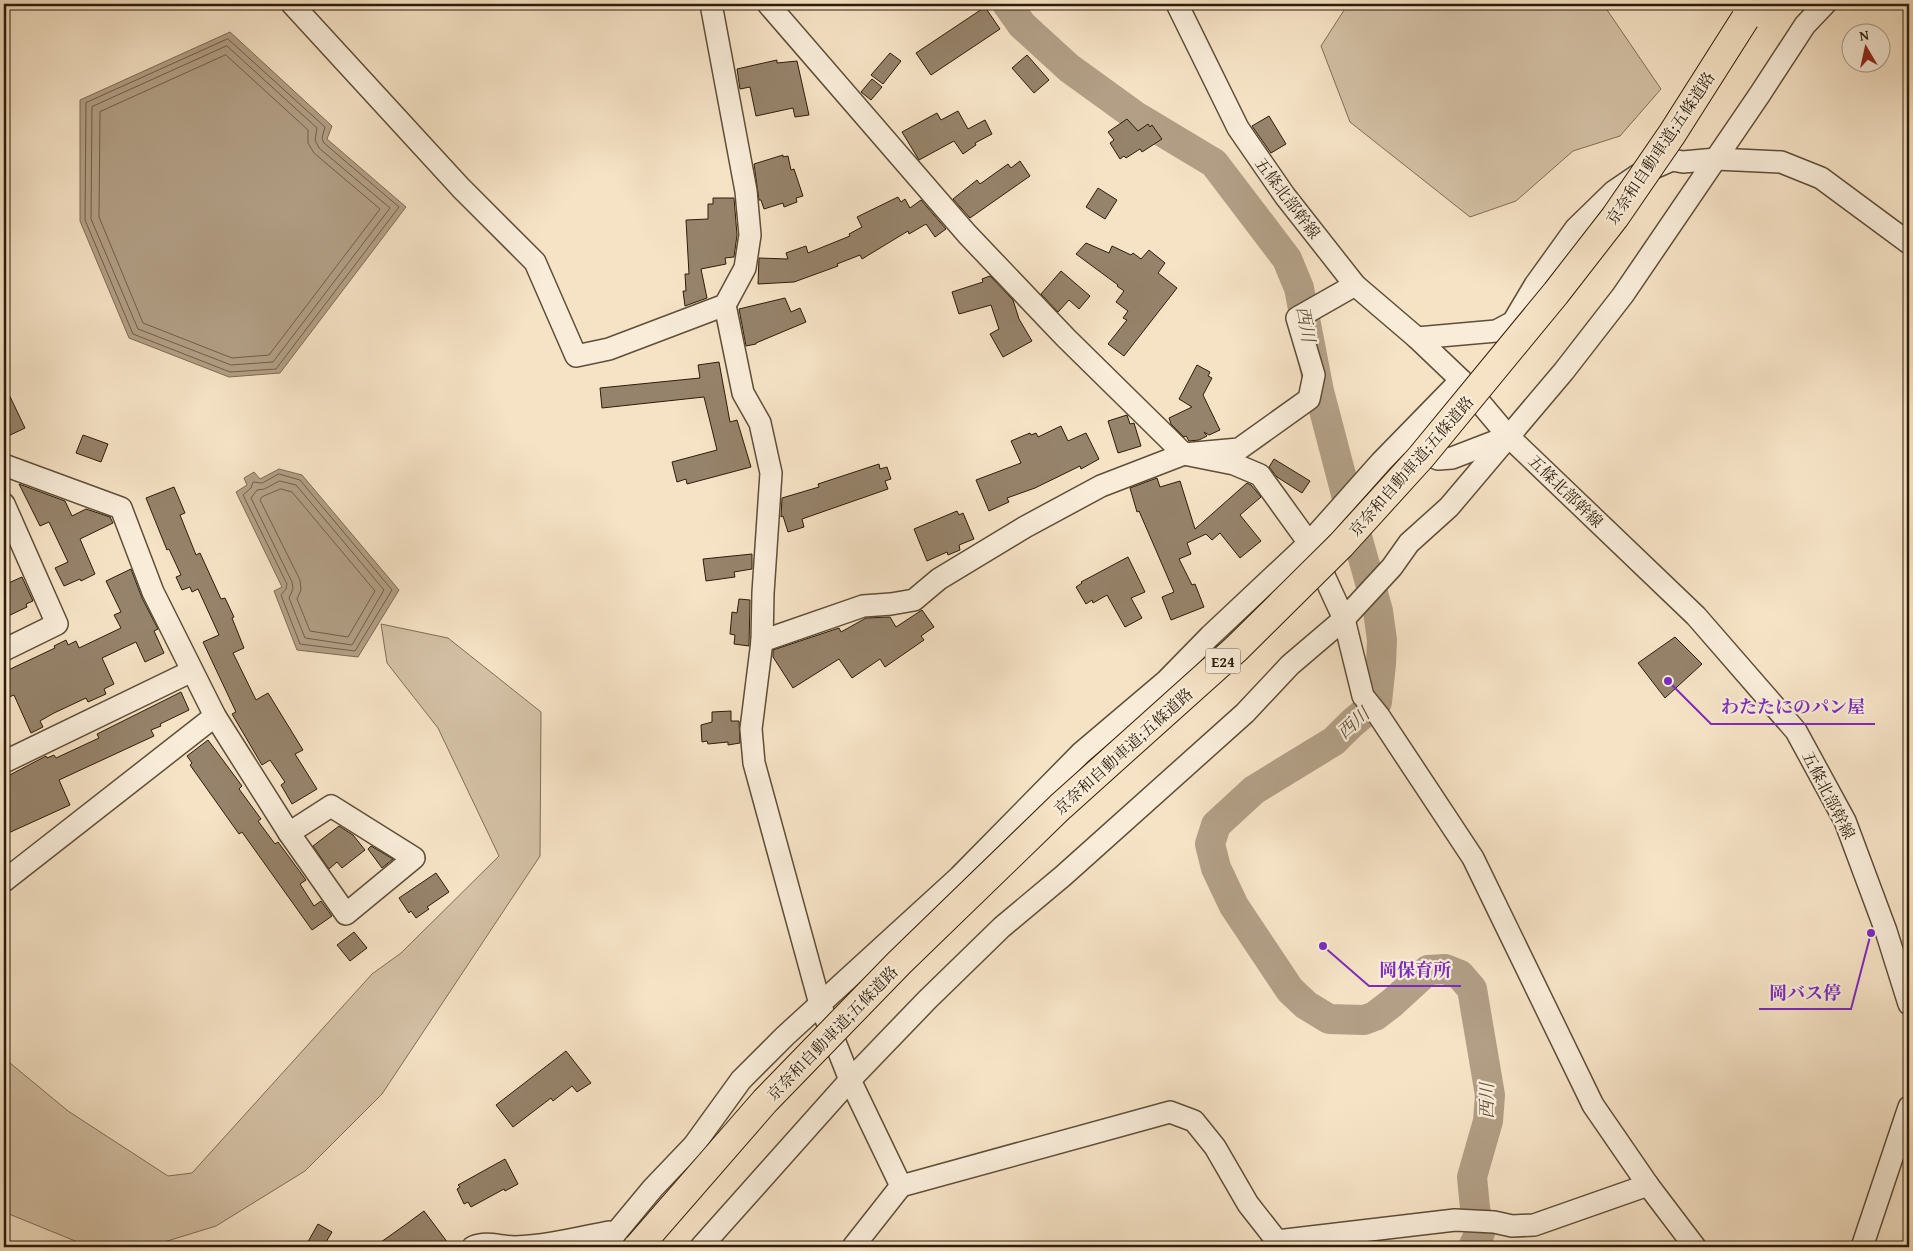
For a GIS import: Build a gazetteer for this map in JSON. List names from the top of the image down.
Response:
{
  "streets": {
    "highway": ["京奈和自動車道;五條道路", "E24"],
    "street": ["五條北部幹線"]
  },
  "water": ["西川"],
  "places": ["わたたにのパン屋", "岡バス停", "岡保育所"],
  "north": "top"
}
